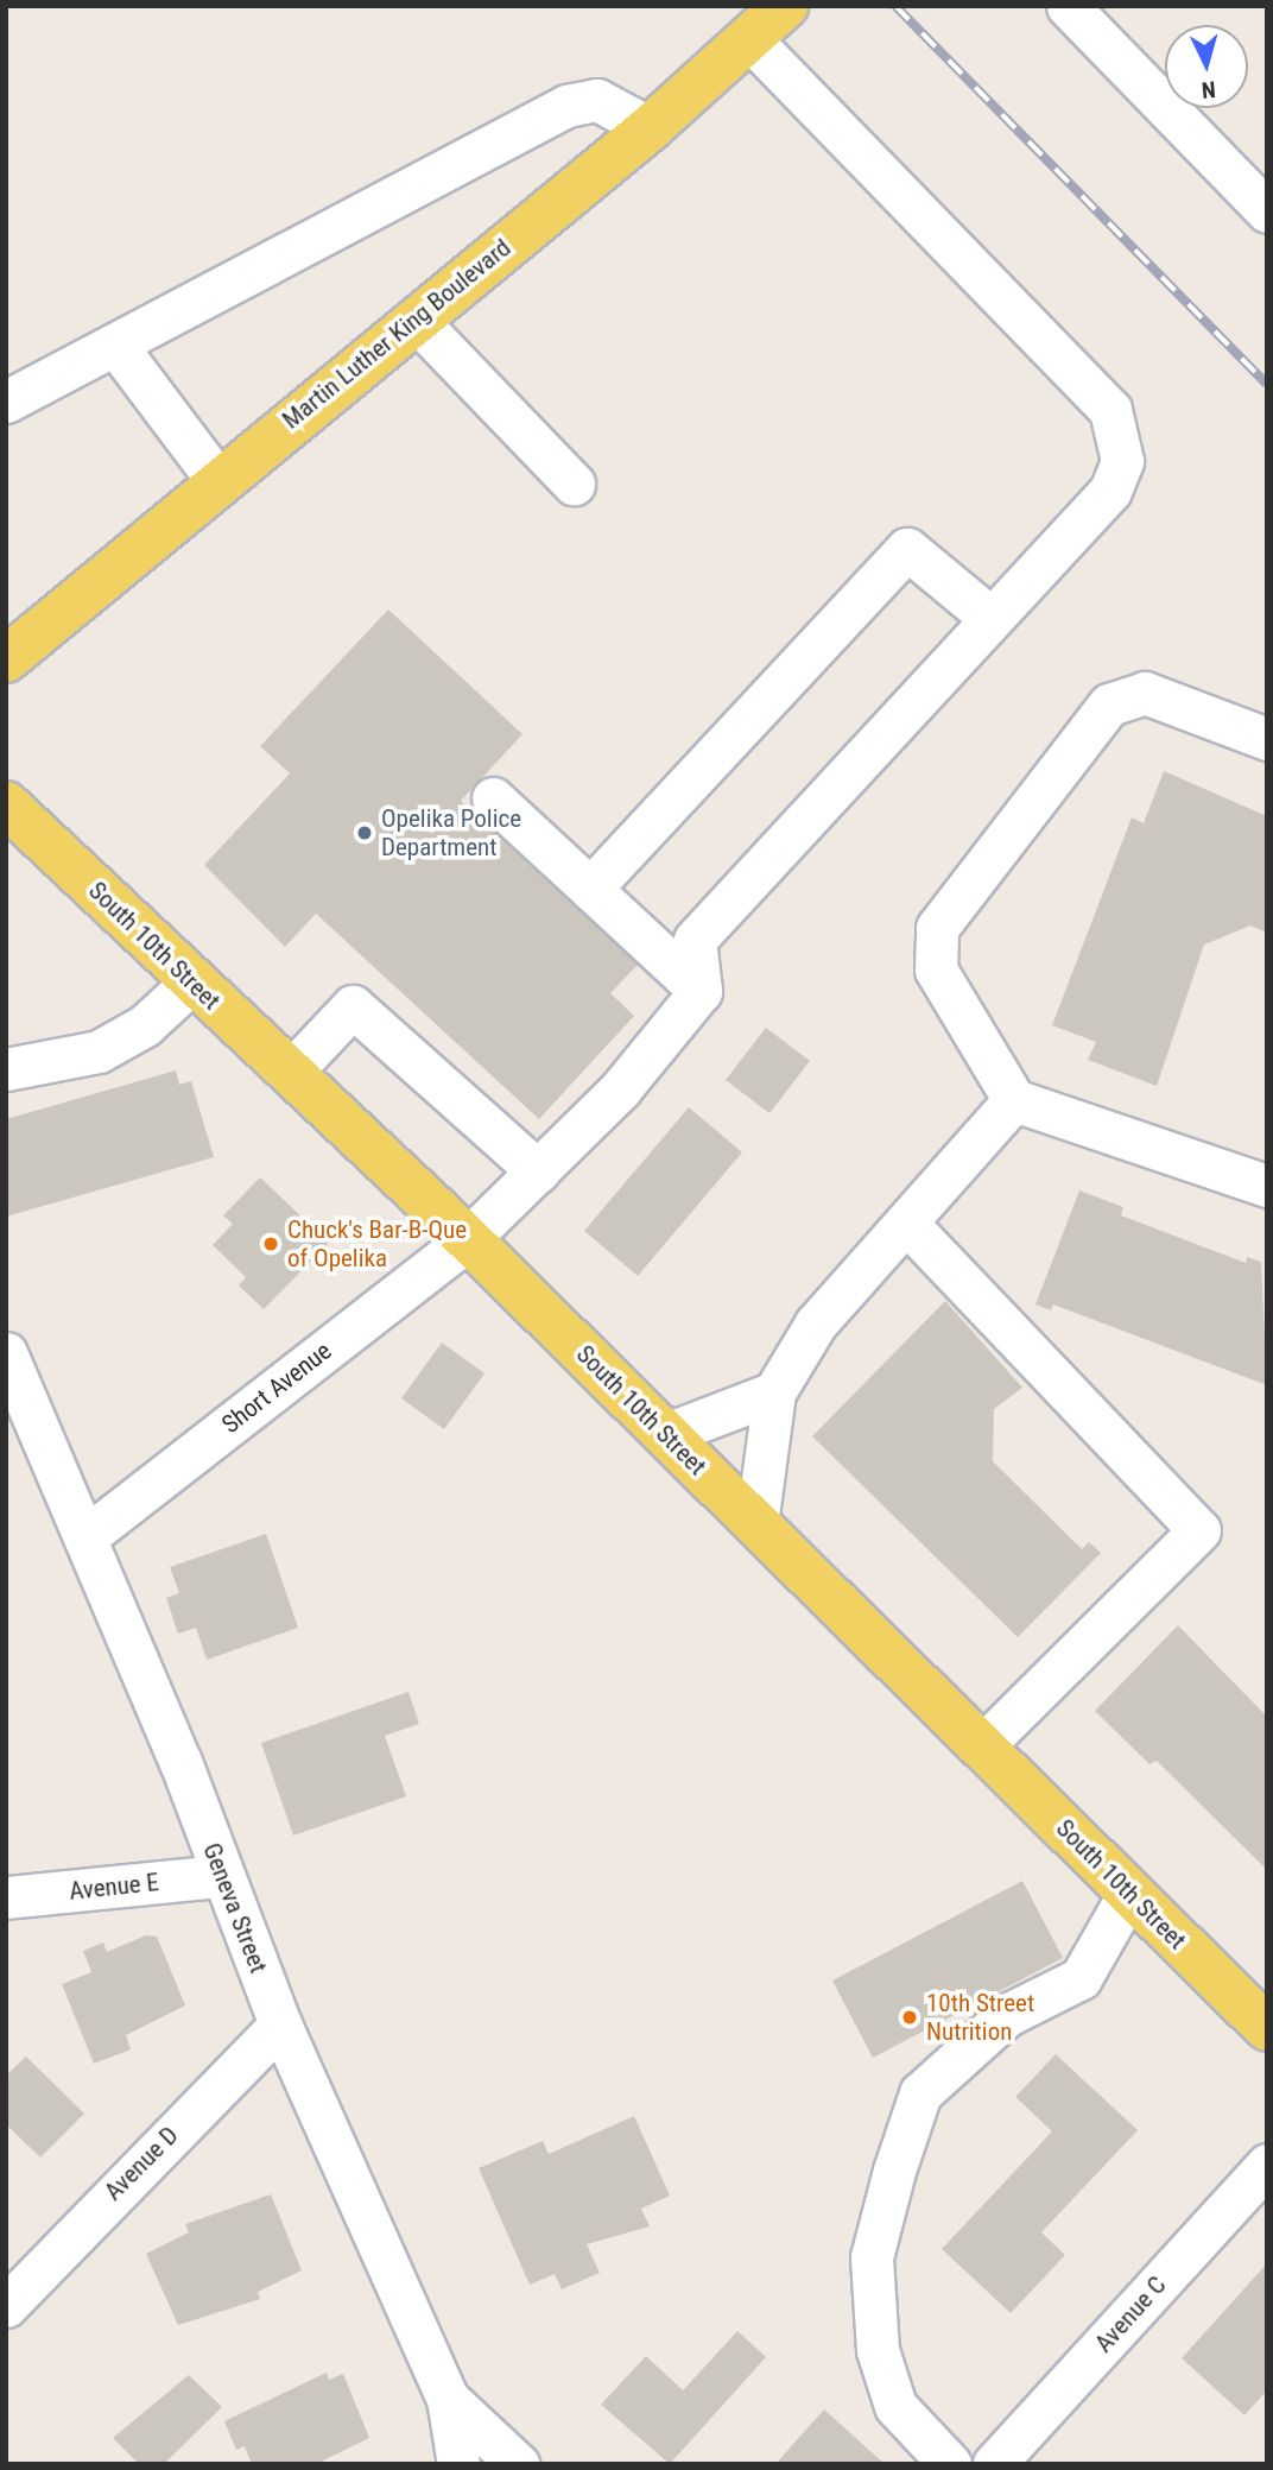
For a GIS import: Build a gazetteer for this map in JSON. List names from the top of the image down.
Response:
{
  "streets": {
    "main road": ["Martin Luther King Boulevard", "South 10th Street"],
    "street": [
      "Short Avenue",
      "Avenue E",
      "Geneva Street",
      "Avenue D",
      "Avenue C"
    ]
  },
  "crossings": [
    ["South 10th Street", "Short Avenue"],
    ["Short Avenue", "Geneva Street"],
    ["Avenue E", "Geneva Street"],
    ["Geneva Street", "Avenue D"]
  ],
  "places": ["Opelika Police Department", "Chuck's Bar-B-Que of Opelika", "10th Street Nutrition"],
  "north": "bottom"
}
